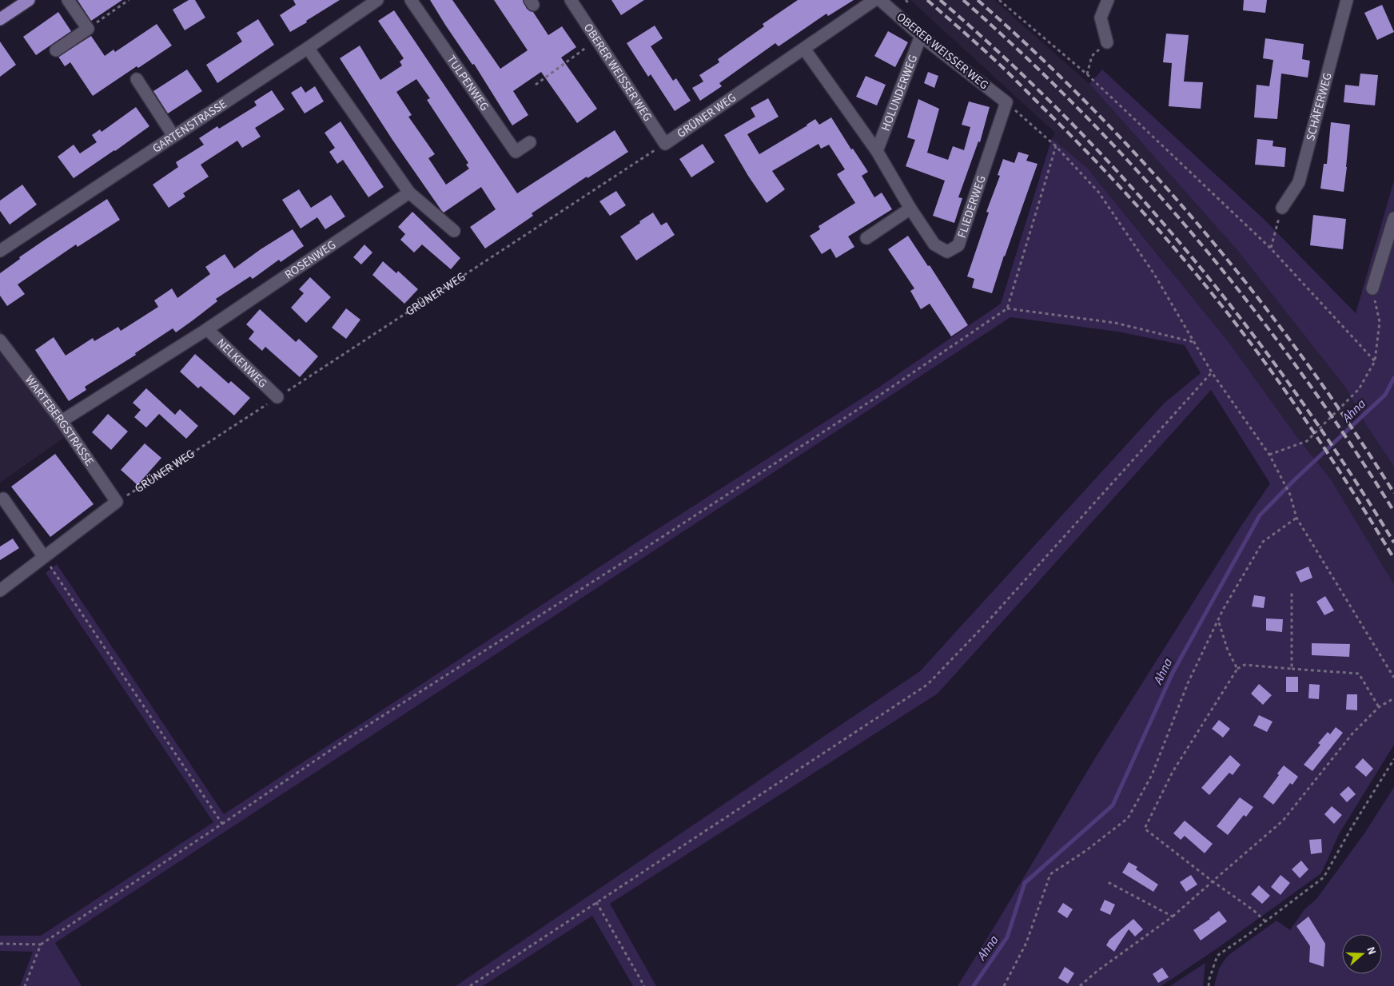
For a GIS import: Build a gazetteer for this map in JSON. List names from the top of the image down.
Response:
{
  "streets": {
    "street": [
      "OBERER WEISSER WEG",
      "TULPENWEG",
      "HOLUNDERWEG",
      "SCHÄFERWEG",
      "GRÜNER WEG",
      "GARTENSTRASSE",
      "FLIEDERWEG",
      "ROSENWEG",
      "NELKENWEG",
      "WARTEBERGSTRASSE"
    ]
  },
  "crossings": [
    ["OBERER WEISSER WEG", "HOLUNDERWEG"],
    ["OBERER WEISSER WEG", "GRÜNER WEG"],
    ["OBERER WEISSER WEG", "FLIEDERWEG"],
    ["HOLUNDERWEG", "FLIEDERWEG"],
    ["GRÜNER WEG", "FLIEDERWEG"],
    ["GRÜNER WEG", "NELKENWEG"],
    ["GRÜNER WEG", "WARTEBERGSTRASSE"],
    ["ROSENWEG", "NELKENWEG"],
    ["ROSENWEG", "WARTEBERGSTRASSE"]
  ],
  "water": ["Ahna"],
  "north": "right"
}
